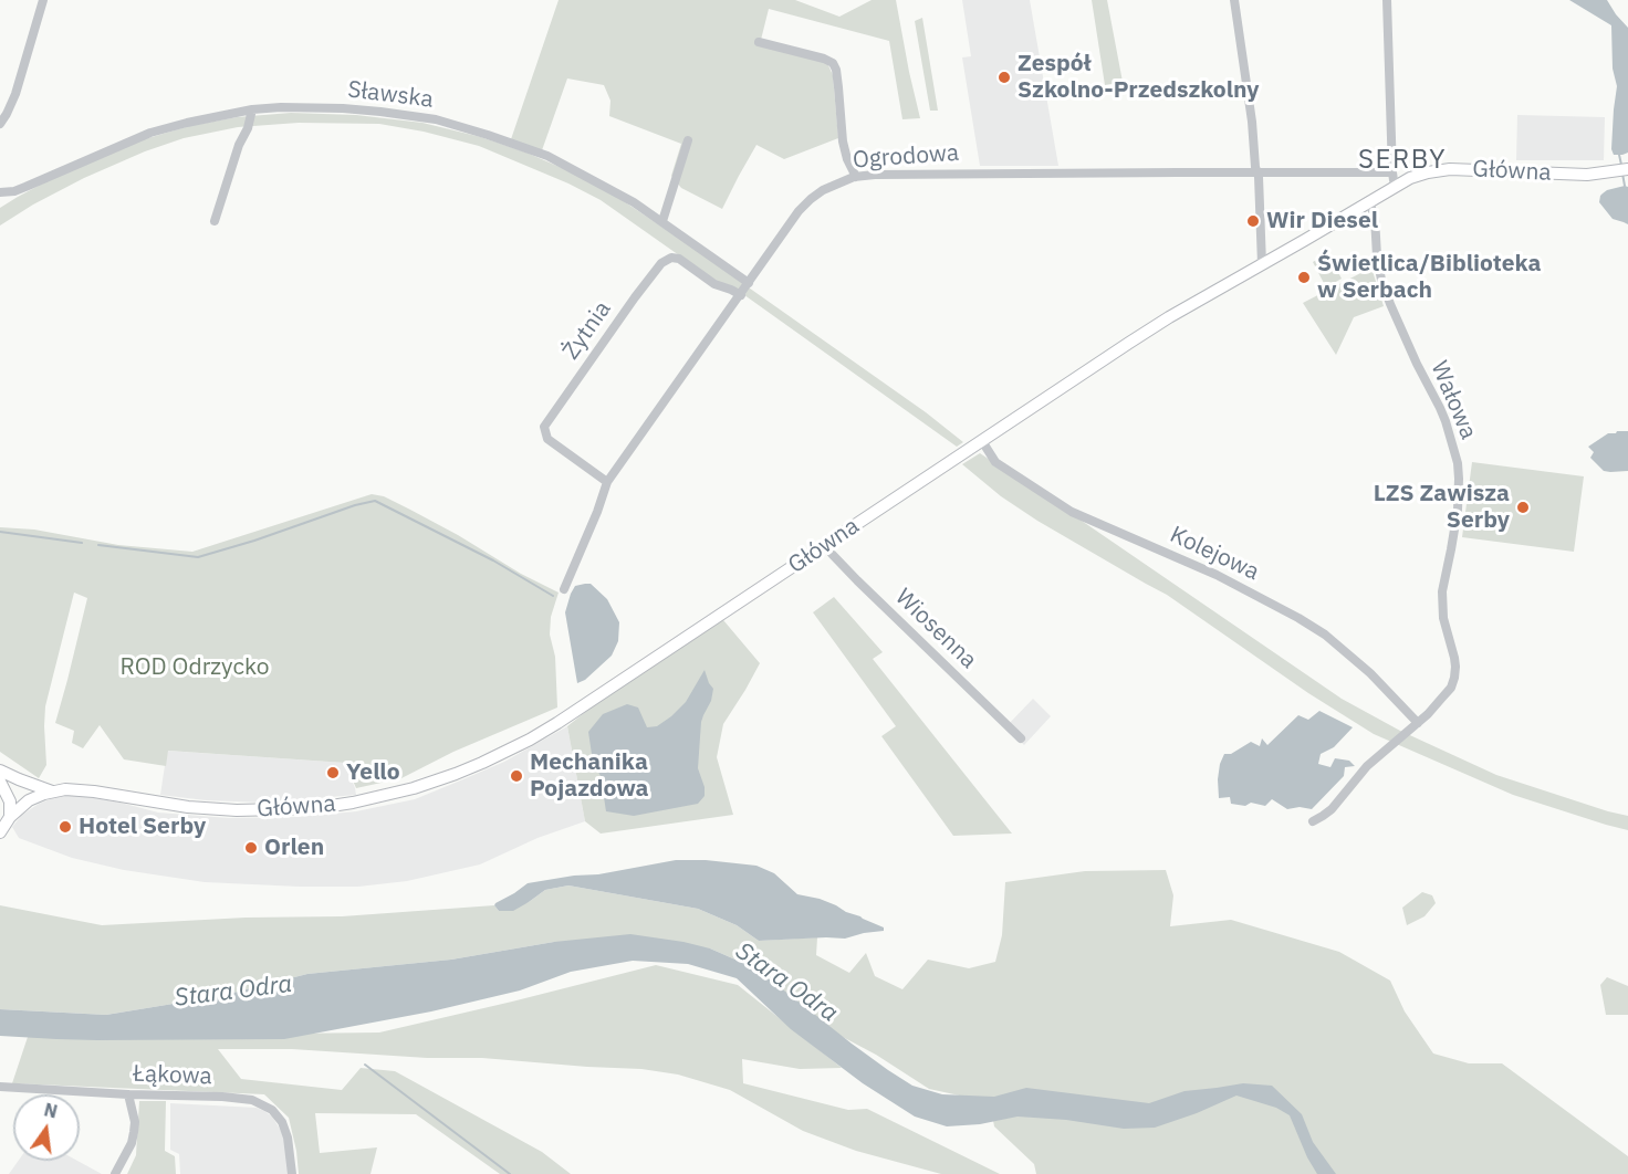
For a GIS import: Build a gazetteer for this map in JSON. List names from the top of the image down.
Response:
{
  "streets": {
    "main road": ["Główna"],
    "street": [
      "Sławska",
      "Ogrodowa",
      "Żytnia",
      "Wałowa",
      "Kolejowa",
      "Wiosenna",
      "Łąkowa"
    ]
  },
  "crossings": [
    ["Sławska", "Ogrodowa"],
    ["Ogrodowa", "Żytnia"],
    ["Główna", "Wałowa"],
    ["Główna", "Kolejowa"],
    ["Główna", "Wiosenna"],
    ["Wałowa", "Kolejowa"]
  ],
  "districts": ["SERBY"],
  "water": ["Stara Odra"],
  "parks": ["ROD Odrzycko"],
  "places": [
    "Zespół Szkolno-Przedszkolny",
    "Wir Diesel",
    "Świetlica/Biblioteka w Serbach",
    "LZS Zawisza Serby",
    "Yello",
    "Mechanika Pojazdowa",
    "Hotel Serby",
    "Orlen"
  ],
  "north": "top"
}
